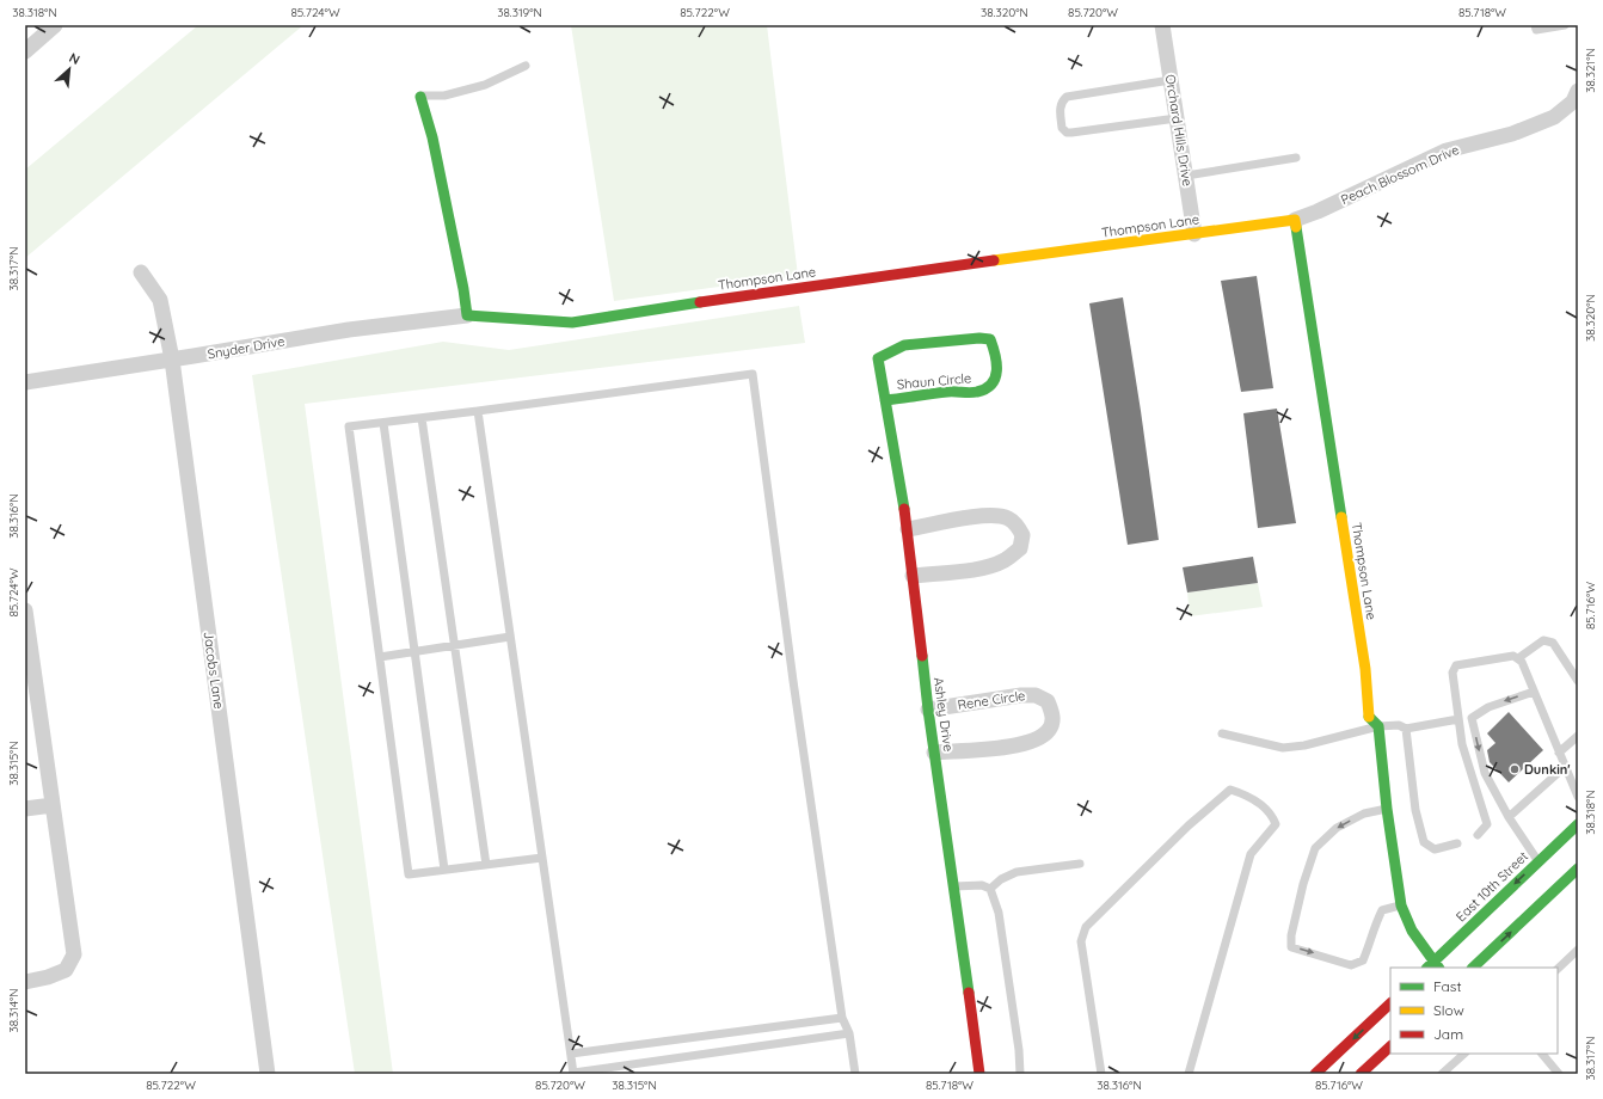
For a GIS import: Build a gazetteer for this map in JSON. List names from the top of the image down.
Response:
{
  "streets": {
    "street": [
      "Orchard Hills Drive",
      "Peach Blossom Drive",
      "Thompson Lane",
      "Snyder Drive",
      "Shaun Circle",
      "Jacobs Lane",
      "Rene Circle",
      "Ashley Drive",
      "East 10th Street"
    ]
  },
  "crossings": [
    ["Orchard Hills Drive", "Thompson Lane"],
    ["Peach Blossom Drive", "Thompson Lane"],
    ["Thompson Lane", "Snyder Drive"],
    ["Thompson Lane", "East 10th Street"],
    ["Snyder Drive", "Jacobs Lane"],
    ["Shaun Circle", "Ashley Drive"],
    ["Rene Circle", "Ashley Drive"]
  ],
  "places": ["Dunkin'"],
  "legend": ["Fast", "Slow", "Jam"],
  "north": "top right",
  "coordinates": [
    "38.318°N",
    "85.724°W",
    "38.319°N",
    "85.722°W",
    "38.320°N",
    "85.720°W",
    "85.718°W",
    "38.321°N",
    "38.317°N",
    "38.316°N",
    "85.716°W",
    "38.315°N",
    "38.314°N"
  ]
}
